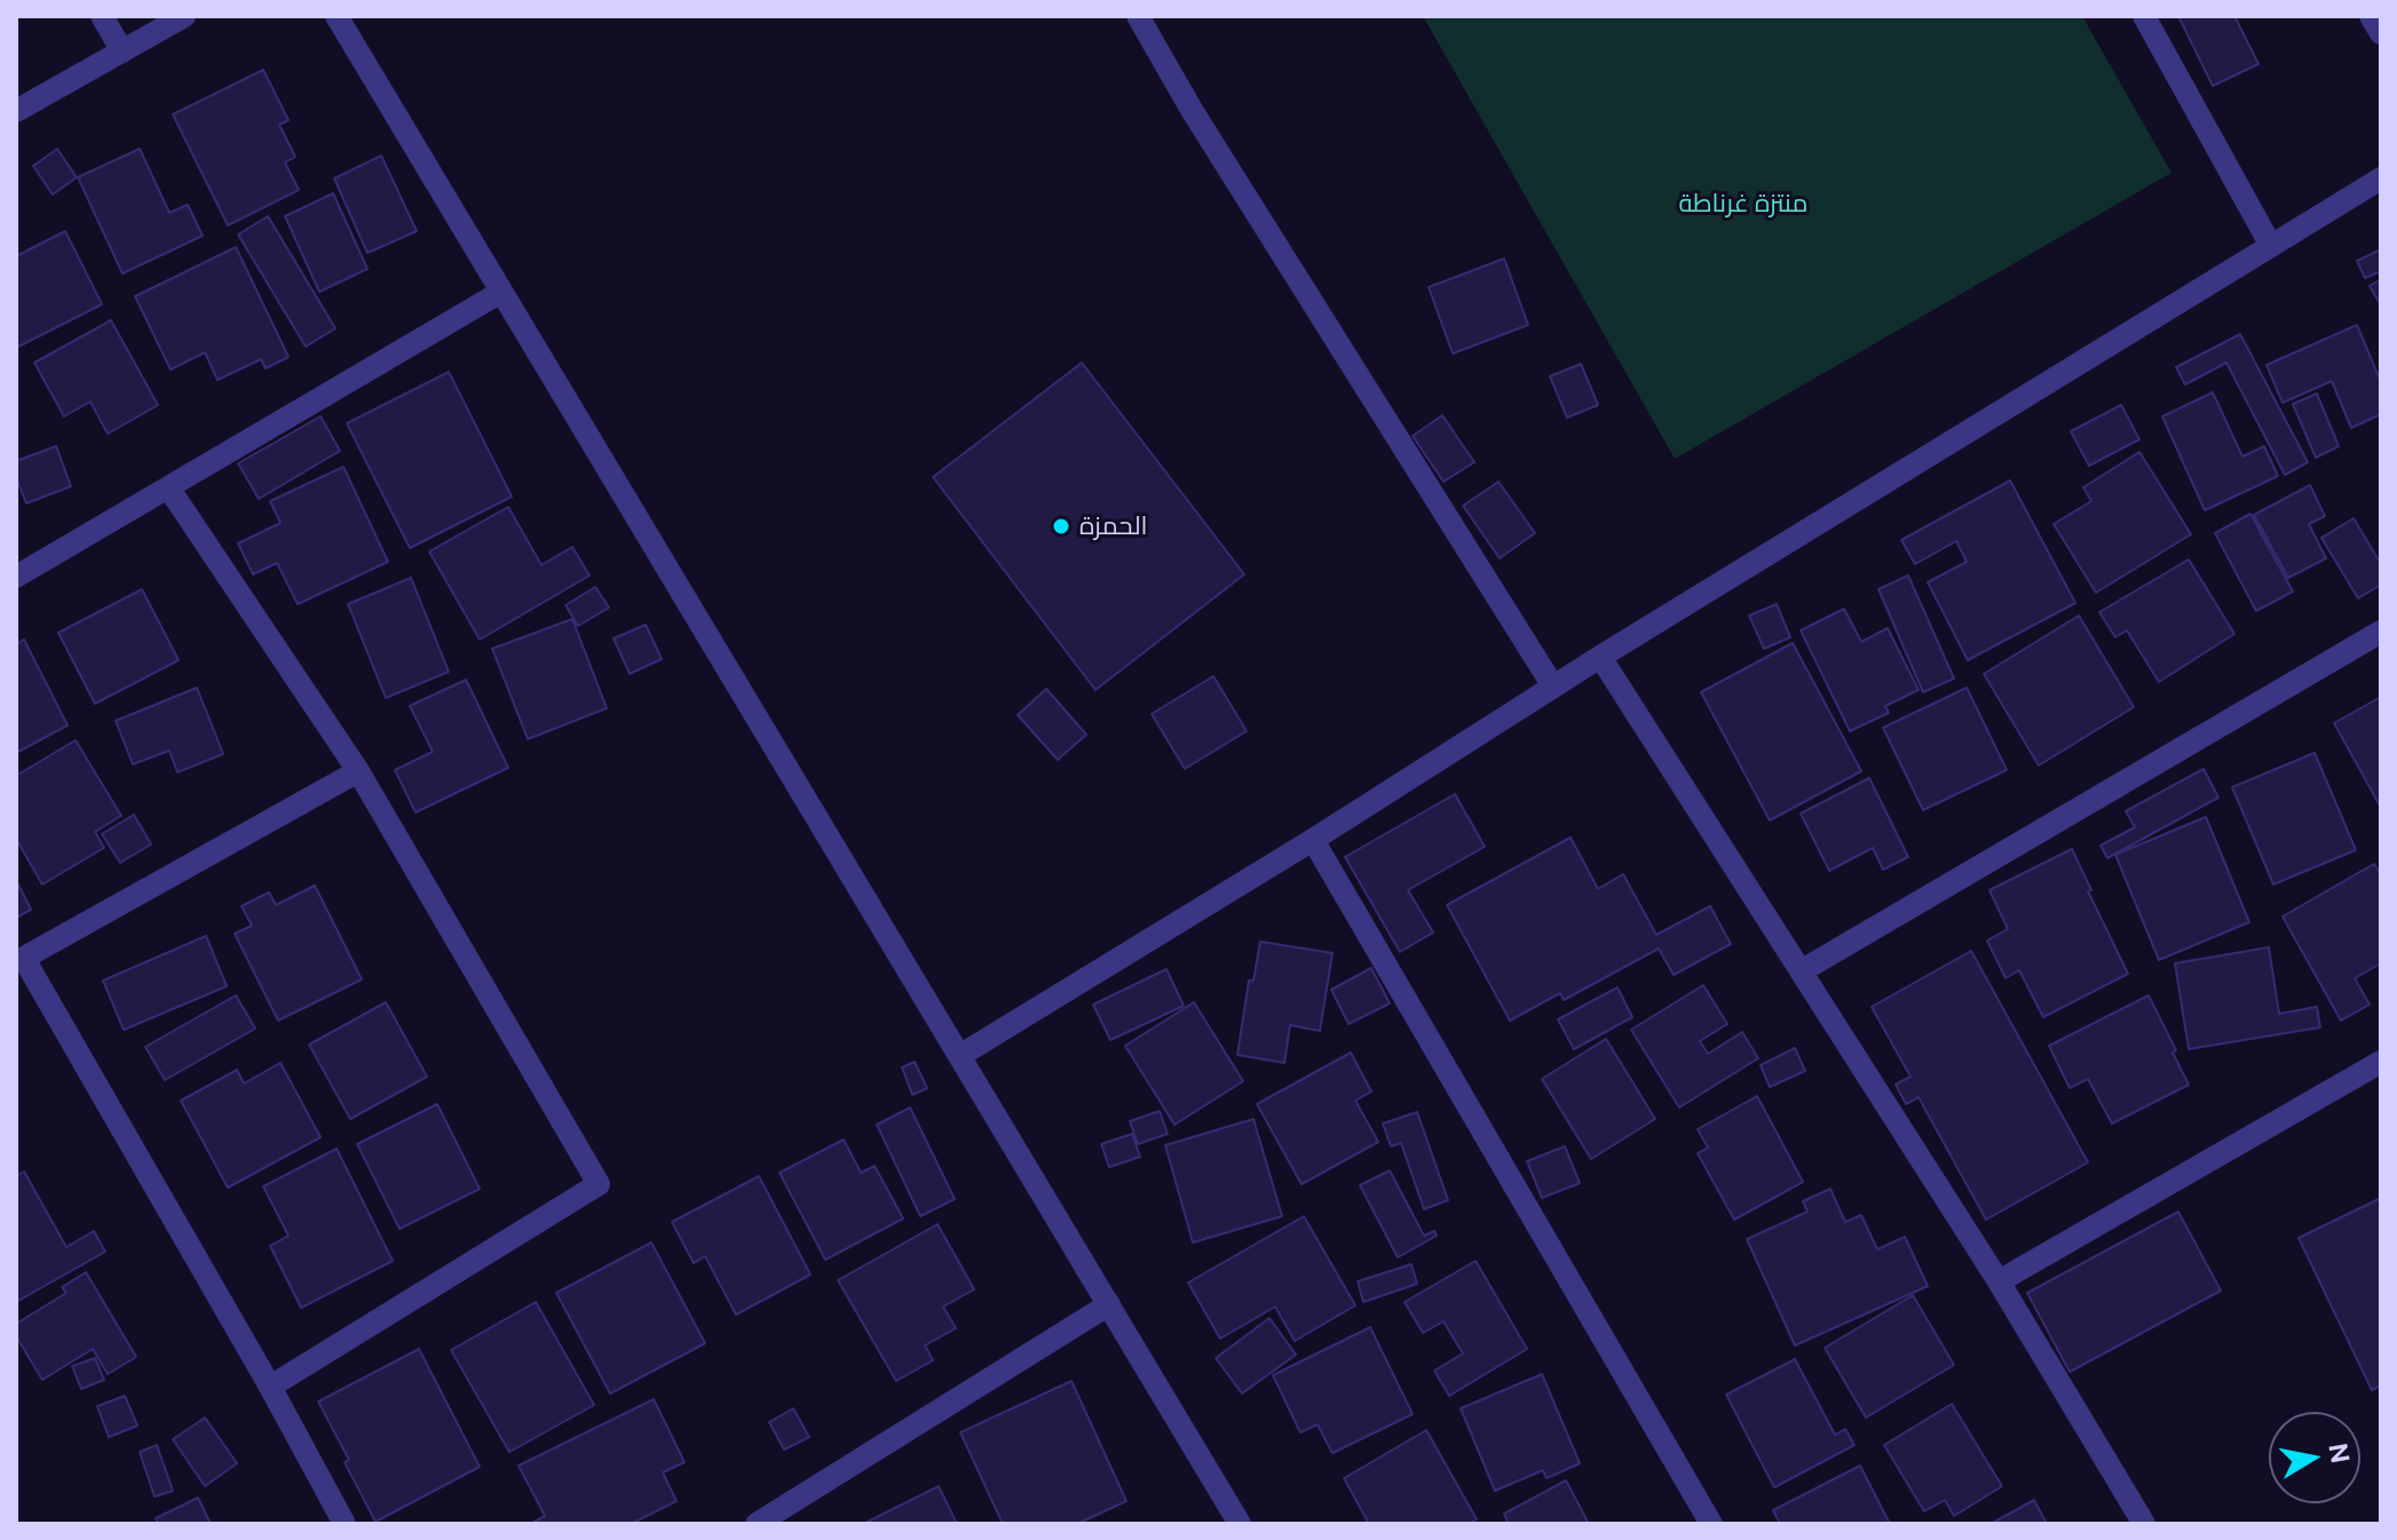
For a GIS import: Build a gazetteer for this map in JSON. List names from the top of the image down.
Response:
{
  "parks": ["منتزة غرناطة"],
  "places": ["الحمزة"],
  "north": "right"
}
